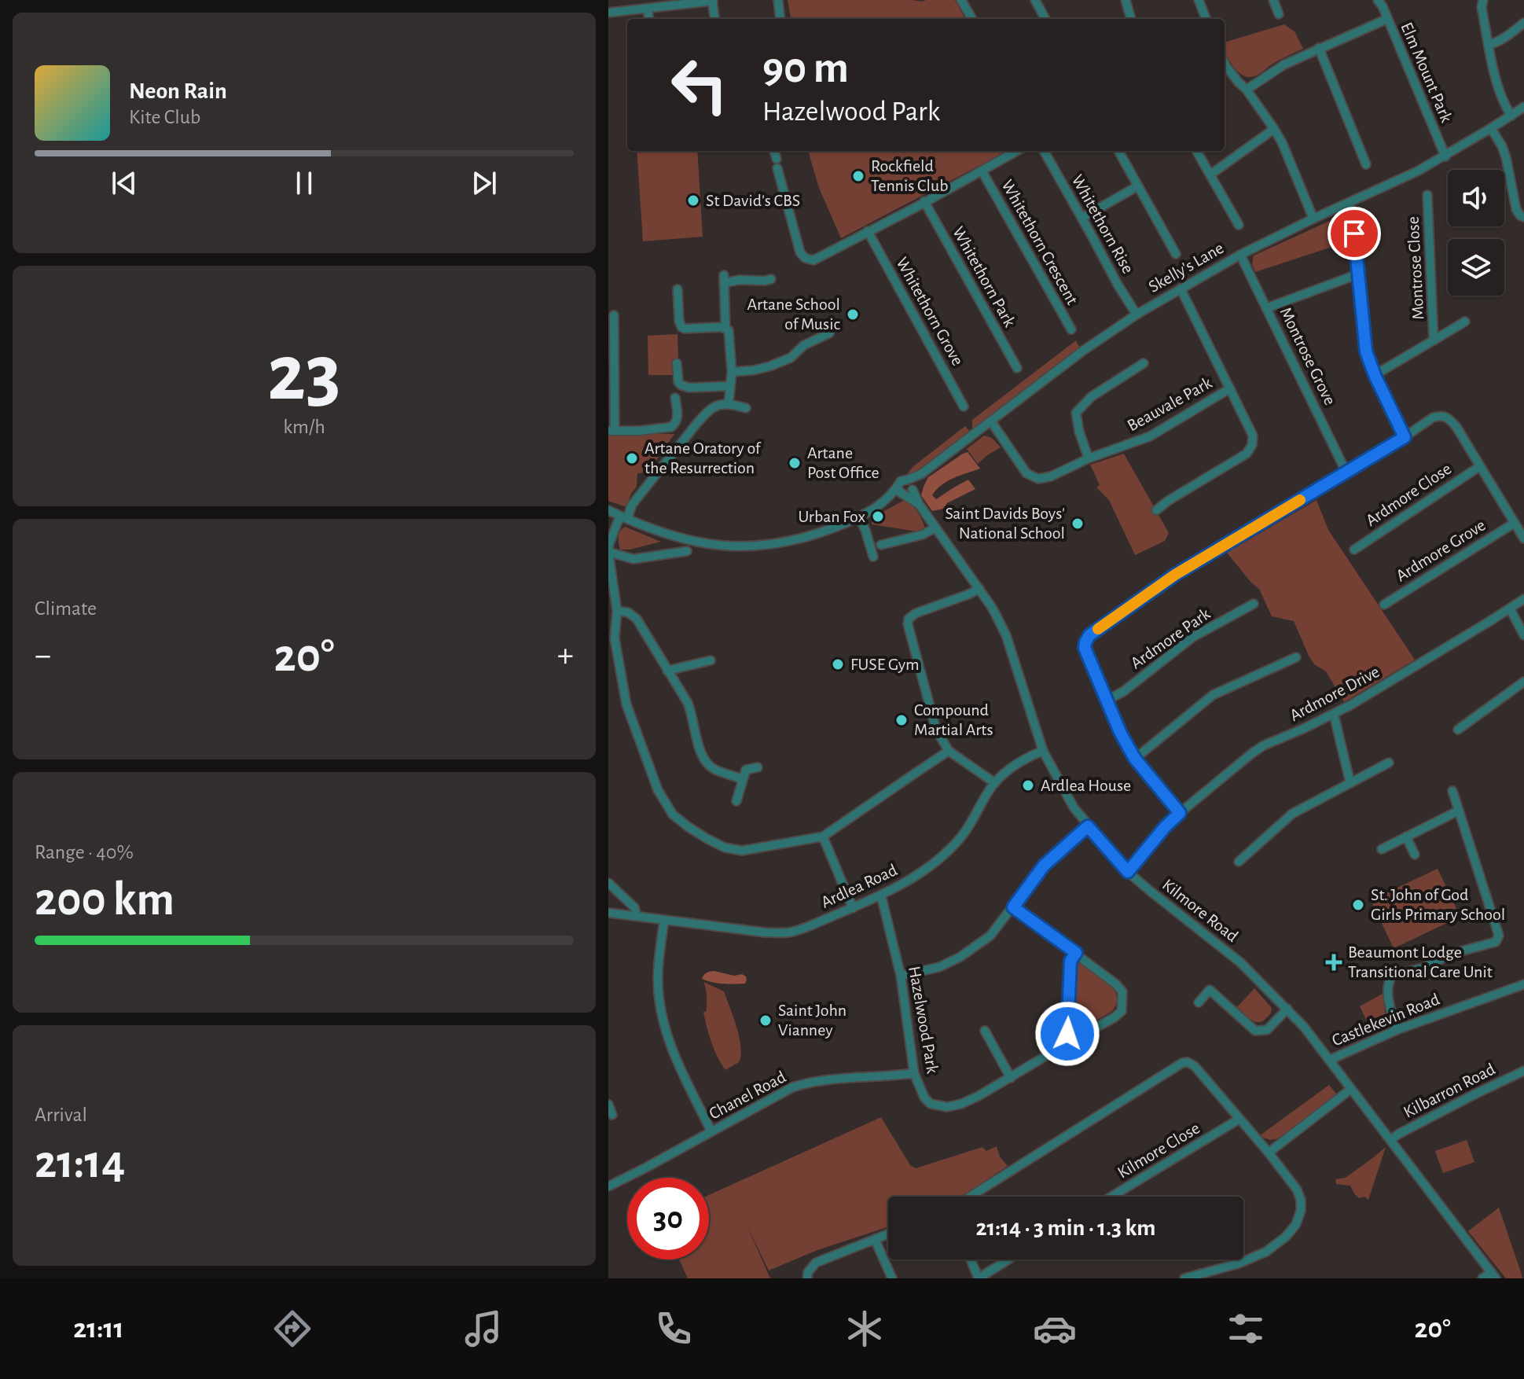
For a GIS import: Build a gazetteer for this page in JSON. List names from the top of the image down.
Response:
{
  "streets": {
    "street": [
      "Elm Mount Park",
      "Whitethorn Rise",
      "Whitethorn Crescent",
      "Skelly's Lane",
      "Montrose Close",
      "Whitethorn Park",
      "Whitethorn Grove",
      "Montrose Grove",
      "Beauvale Park",
      "Ardmore Close",
      "Ardmore Grove",
      "Ardmore Park",
      "Ardmore Drive",
      "Ardlea Road",
      "Kilmore Road",
      "Hazelwood Park",
      "Castlekevin Road",
      "Kilbarron Road",
      "Chanel Road",
      "Kilmore Close"
    ]
  },
  "crossings": [
    ["Elm Mount Park", "Skelly's Lane"],
    ["Whitethorn Rise", "Skelly's Lane"],
    ["Skelly's Lane", "Montrose Grove"],
    ["Skelly's Lane", "Beauvale Park"],
    ["Skelly's Lane", "Kilmore Road"],
    ["Ardmore Drive", "Kilmore Road"],
    ["Ardlea Road", "Kilmore Road"],
    ["Ardlea Road", "Hazelwood Park"],
    ["Kilmore Road", "Castlekevin Road"],
    ["Kilmore Road", "Kilbarron Road"],
    ["Hazelwood Park", "Chanel Road"]
  ],
  "places": {
    "other": [
      "Rockfield Tennis Club",
      "St David's CBS",
      "Artane School of Music",
      "Artane Oratory of the Resurrection",
      "Artane Post Office",
      "Urban Fox",
      "Saint Davids Boys' National School",
      "FUSE Gym",
      "Compound Martial Arts",
      "Ardlea House",
      "St. John of God Girls Primary School",
      "Saint John Vianney"
    ],
    "health": ["Beaumont Lodge Transitional Care Unit"]
  },
  "page": {
    "turn": ["90 m", "Hazelwood Park"],
    "song": ["Neon Rain", "Kite Club"],
    "tile": [
      ["23", "km/h"],
      "Climate",
      ["Range · 40%", "200 km"],
      ["Arrival", "21:14"]
    ],
    "heat": ["−", "20°", "+"],
    "limit": "30",
    "trip": "21:14 · 3 min · 1.3 km",
    "tabs": ["21:11", "20°"]
  }
}
